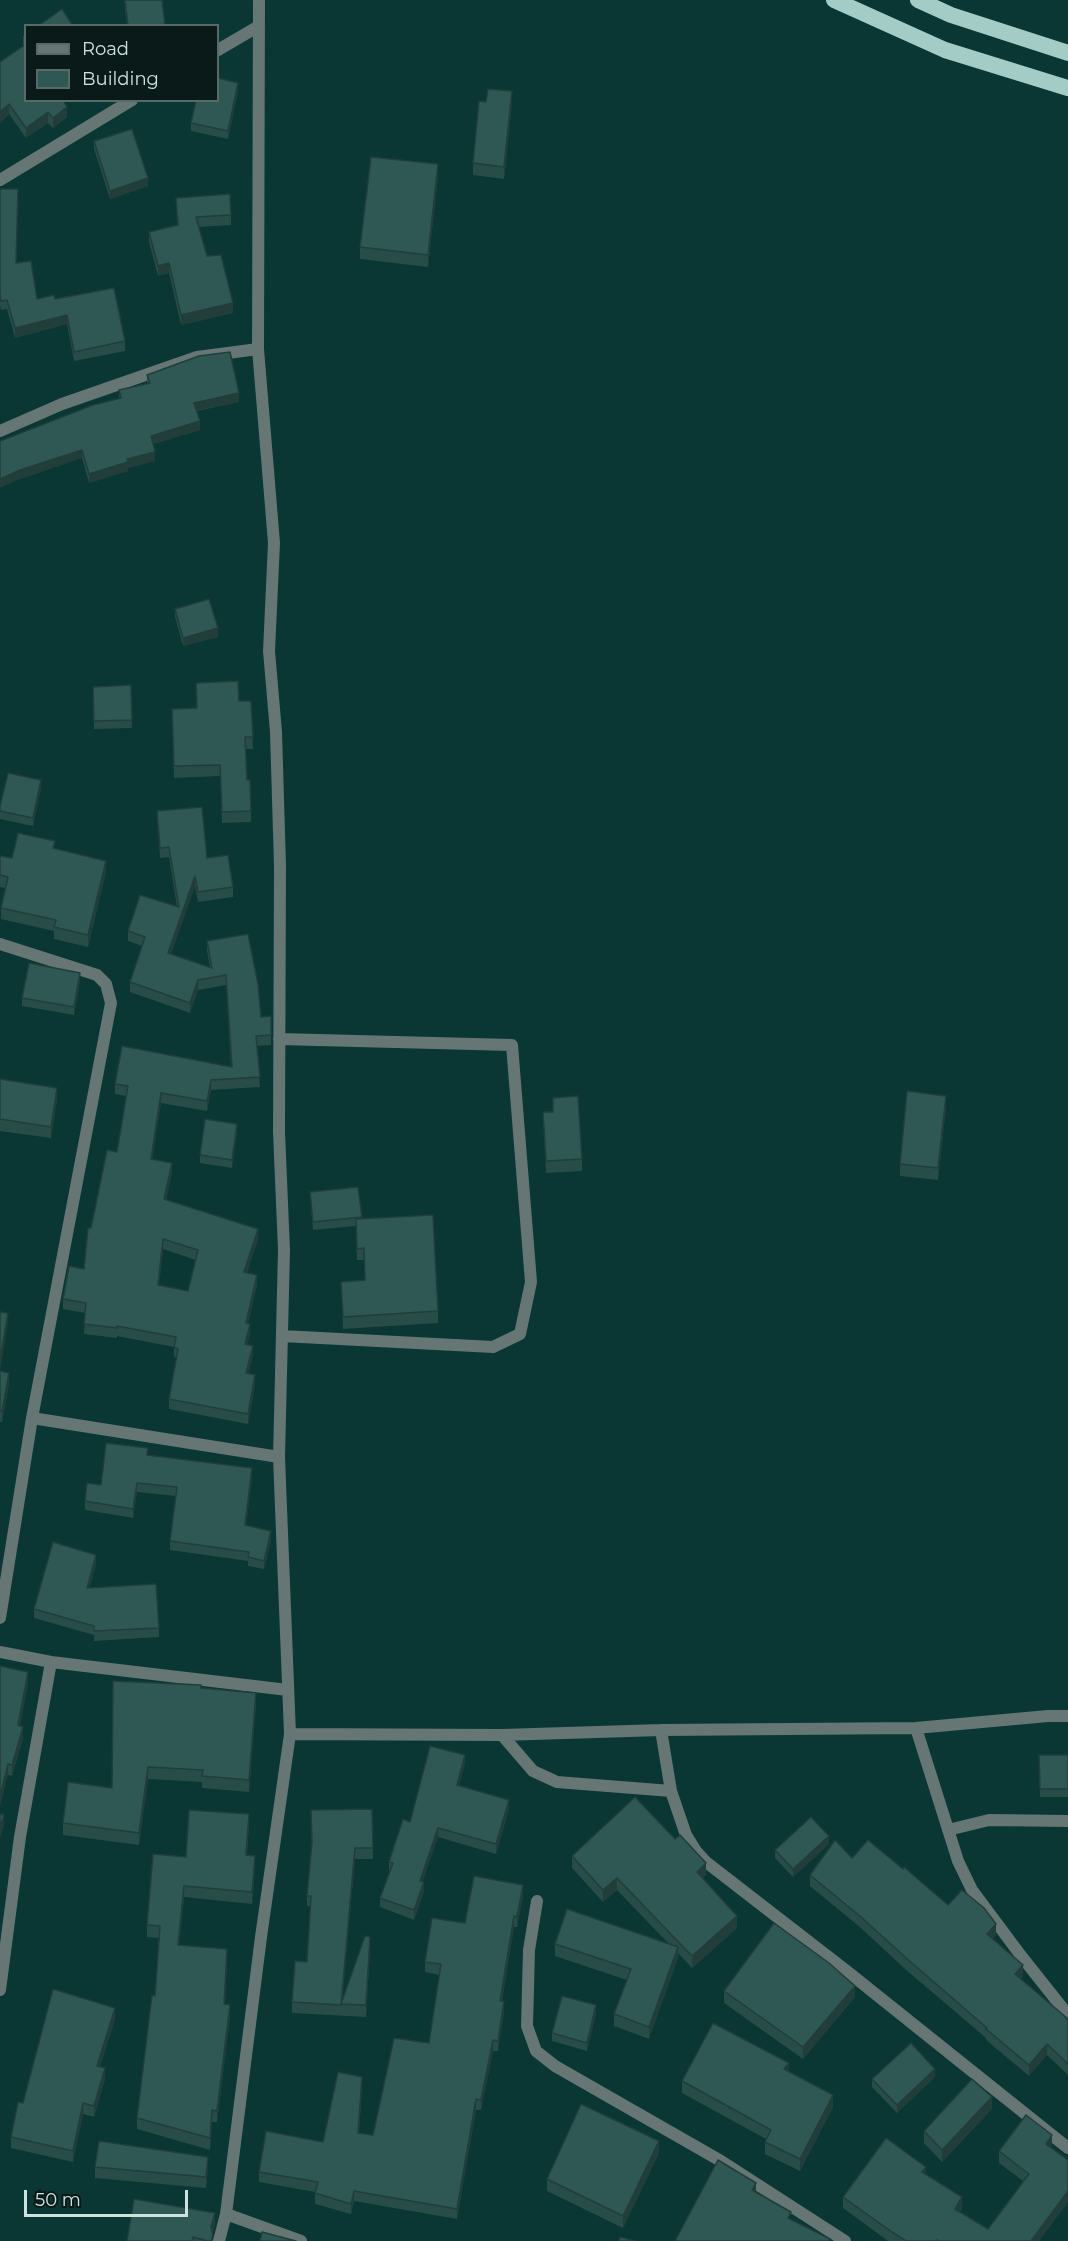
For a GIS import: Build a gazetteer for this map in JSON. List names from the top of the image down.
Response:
{
  "legend": ["Road", "Building"],
  "scale_bar": "50 m"
}
